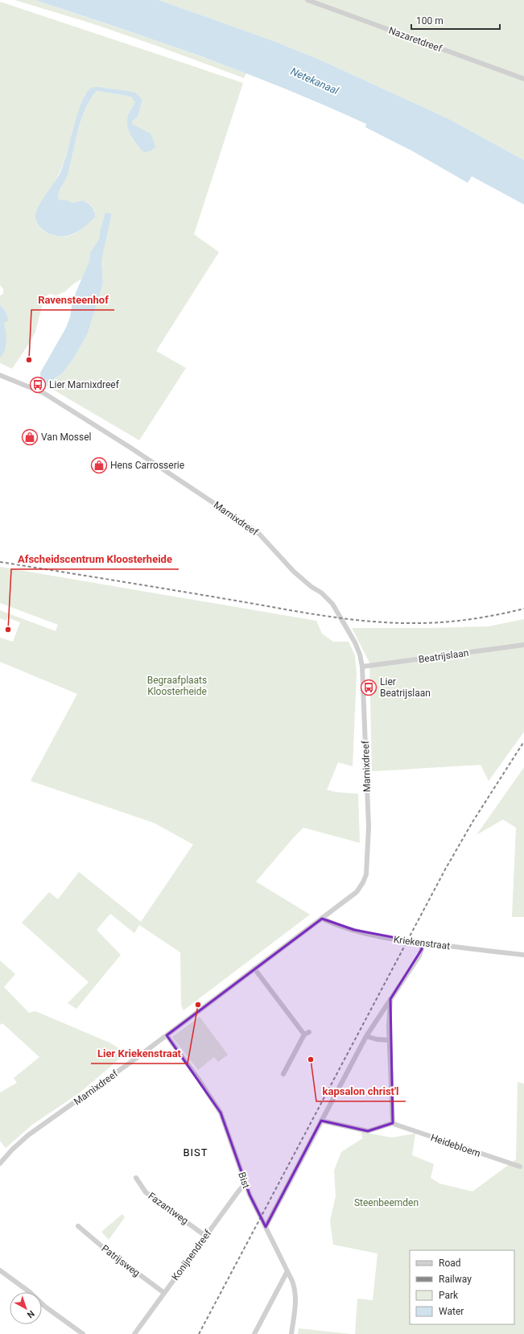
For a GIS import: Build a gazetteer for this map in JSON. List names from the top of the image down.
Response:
{
  "streets": {
    "street": [
      "Nazaretdreef",
      "Marnixdreef",
      "Beatrijslaan",
      "Kriekenstraat",
      "Heidebloem",
      "Bist",
      "Fazantweg",
      "Konijnendreef",
      "Patrijsweg"
    ]
  },
  "crossings": [
    ["Marnixdreef", "Beatrijslaan"],
    ["Marnixdreef", "Kriekenstraat"],
    ["Marnixdreef", "Bist"],
    ["Bist", "Konijnendreef"],
    ["Fazantweg", "Konijnendreef"],
    ["Konijnendreef", "Patrijsweg"]
  ],
  "districts": ["BIST"],
  "water": ["Netekanaal"],
  "parks": ["Begraafplaats Kloosterheide", "Steenbeemden"],
  "places": {
    "other": [
      "Ravensteenhof",
      "Afscheidscentrum Kloosterheide",
      "Lier Kriekenstraat",
      "kapsalon christ'l"
    ],
    "bus stop": ["Lier Marnixdreef", "Lier Beatrijslaan"],
    "shop": ["Van Mossel", "Hens Carrosserie"]
  },
  "legend": [
    "Road",
    "Railway",
    "Park",
    "Water"
  ],
  "scale_bar": "100 m",
  "north": "bottom right"
}
